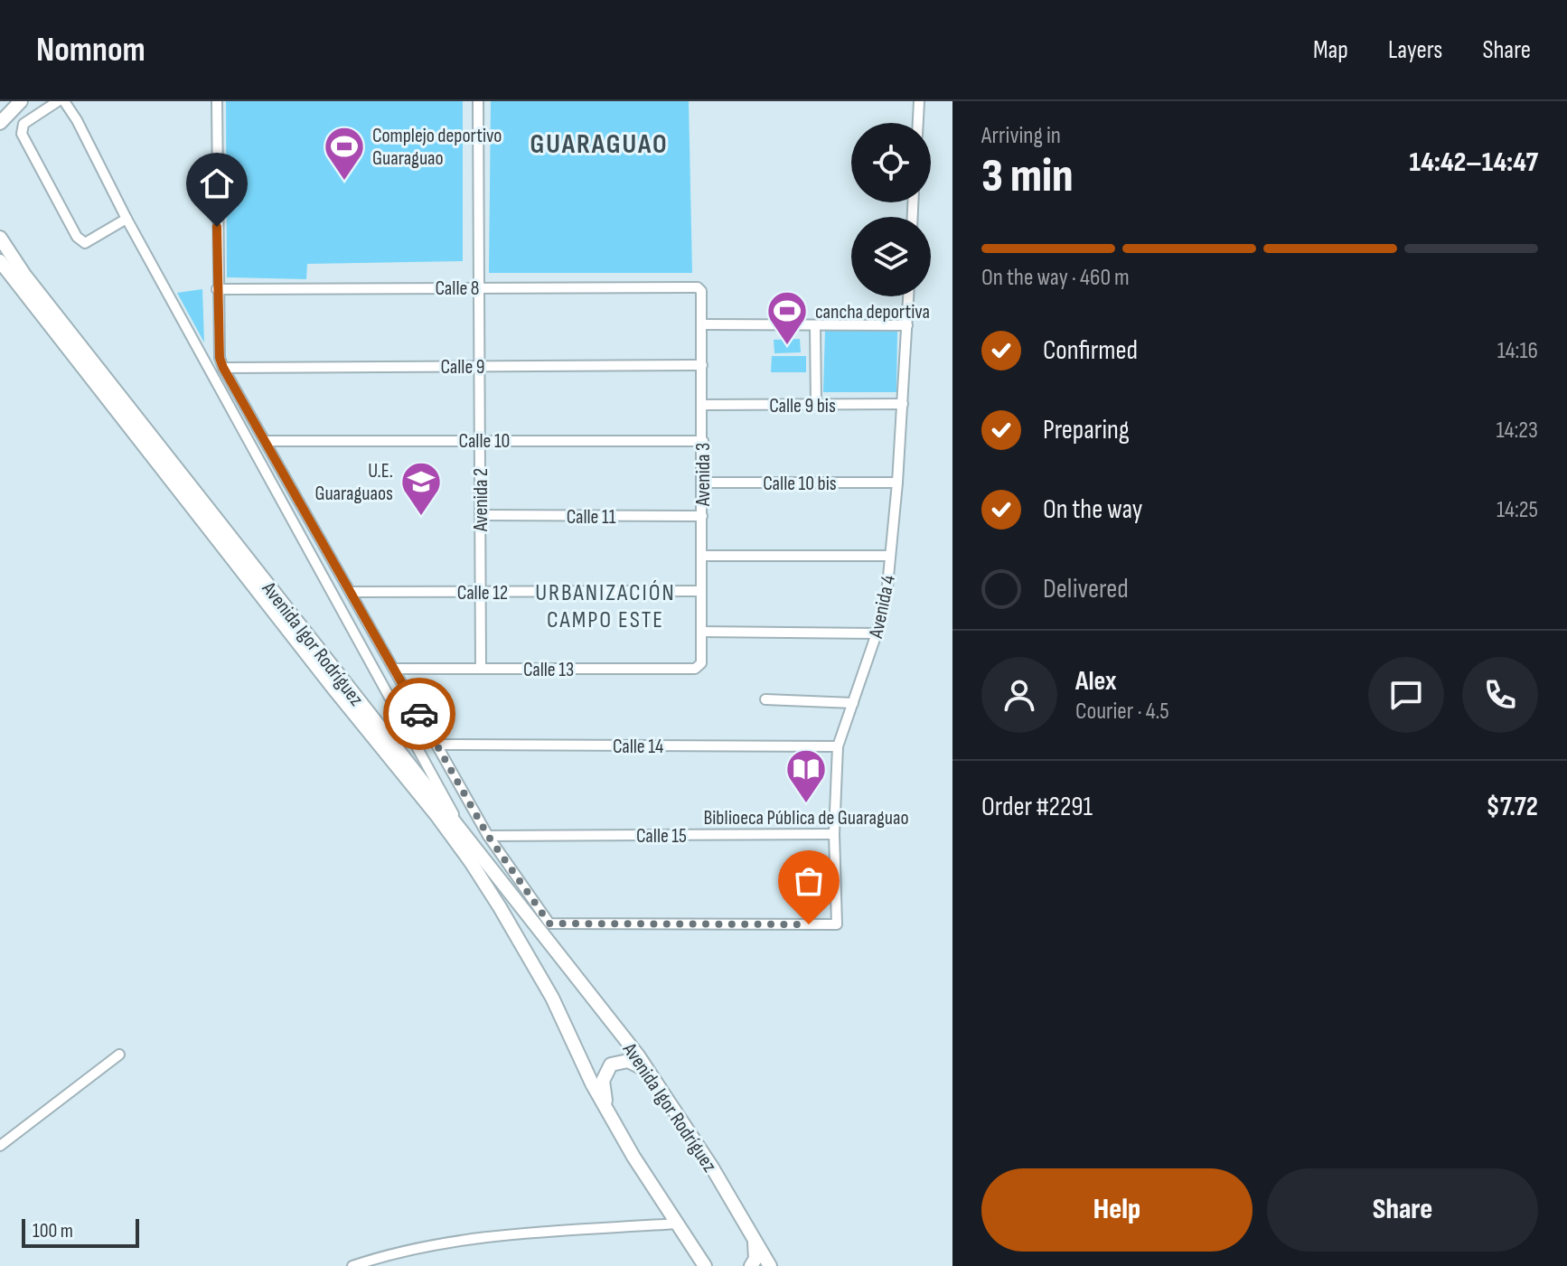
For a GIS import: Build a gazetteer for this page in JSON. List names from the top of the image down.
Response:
{
  "streets": {
    "highway": ["Avenida Igor Rodríguez"],
    "street": [
      "Calle 8",
      "Calle 9",
      "Calle 9 bis",
      "Calle 10",
      "Avenida 3",
      "Calle 10 bis",
      "Avenida 2",
      "Calle 11",
      "Calle 12",
      "Avenida 4",
      "Calle 13",
      "Calle 14",
      "Calle 15"
    ]
  },
  "crossings": [
    ["Calle 8", "Avenida 3"],
    ["Calle 8", "Avenida 2"],
    ["Calle 9", "Avenida 3"],
    ["Calle 9", "Avenida 2"],
    ["Calle 9 bis", "Avenida 3"],
    ["Calle 9 bis", "Avenida 4"],
    ["Calle 10", "Avenida 3"],
    ["Calle 10", "Avenida 2"],
    ["Avenida 3", "Calle 10 bis"],
    ["Avenida 3", "Calle 11"],
    ["Avenida 3", "Calle 12"],
    ["Avenida 3", "Calle 13"],
    ["Calle 10 bis", "Avenida 4"],
    ["Avenida 2", "Calle 11"],
    ["Avenida 2", "Calle 12"],
    ["Avenida 2", "Calle 13"],
    ["Avenida 4", "Calle 14"],
    ["Avenida 4", "Calle 15"]
  ],
  "districts": ["GUARAGUAO", "URBANIZACIÓN CAMPO ESTE"],
  "places": {
    "sports": ["Complejo deportivo Guaraguao", "cancha deportiva"],
    "school or university": ["U.E. Guaraguaos"],
    "library": ["Biblioeca Pública de Guaraguao"]
  },
  "scale_bar": "100 m",
  "page": {
    "header": "Nomnom",
    "nav": ["Map", "Layers", "Share"],
    "heading": ["3 min", "Arriving in", "14:42–14:47"],
    "panel": [
      "Alex",
      "Courier · 4.5",
      "Order #2291",
      "$7.72"
    ],
    "bar": "On the way · 460 m",
    "list": [
      ["Confirmed", "14:16"],
      ["Preparing", "14:23"],
      ["On the way", "14:25"],
      "Delivered"
    ],
    "buttons": ["Help", "Share"],
    "scale": "100 m"
  }
}
